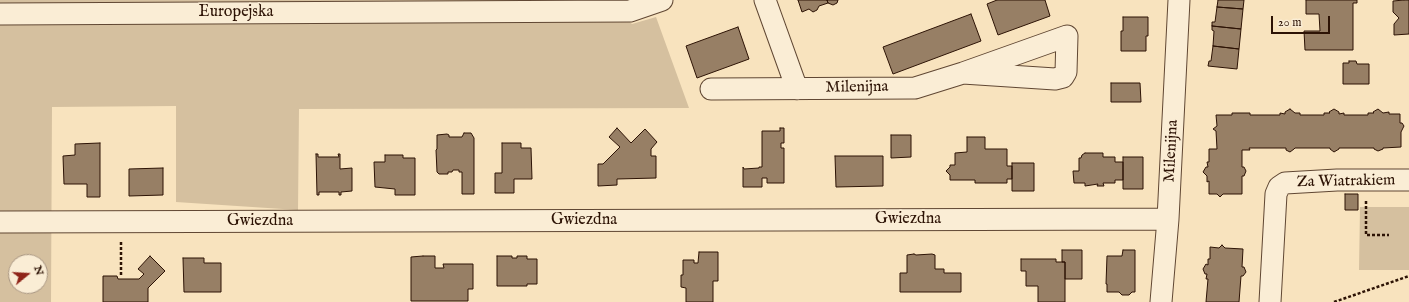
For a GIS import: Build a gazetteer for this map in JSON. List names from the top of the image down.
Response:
{
  "streets": {
    "street": [
      "Europejska",
      "Milenijna",
      "Za Wiatrakiem",
      "Gwiezdna"
    ]
  },
  "crossings": [
    ["Milenijna", "Gwiezdna"]
  ],
  "scale_bar": "20 m",
  "north": "right"
}
